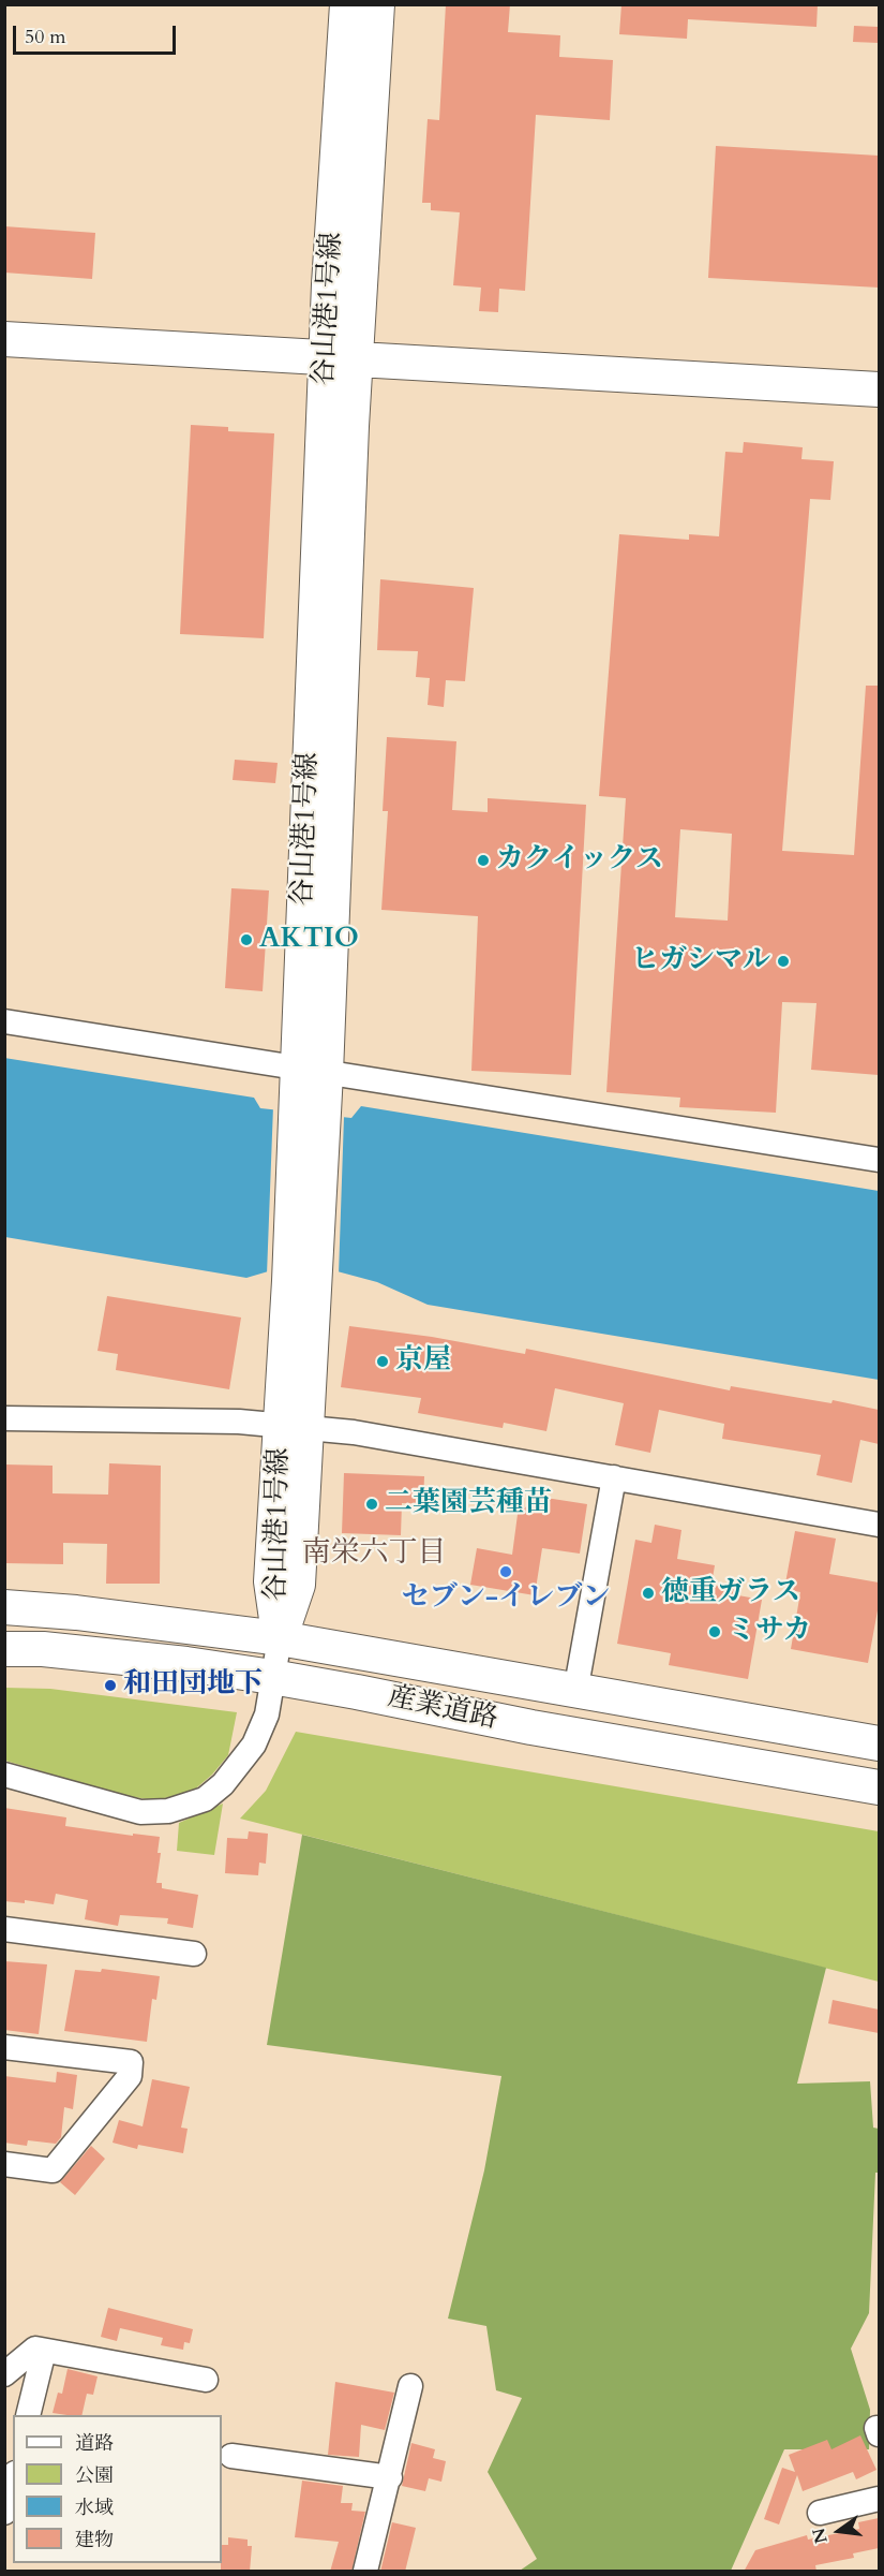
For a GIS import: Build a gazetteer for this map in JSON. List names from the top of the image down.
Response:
{
  "streets": {
    "street": ["谷山港1号線", "産業道路"]
  },
  "crossings": [
    ["谷山港1号線", "産業道路"]
  ],
  "districts": ["南栄六丁目"],
  "places": [
    "カクイックス",
    "AKTIO",
    "ヒガシマル",
    "京屋",
    "二葉園芸種苗",
    "セブン-イレブン",
    "徳重ガラス",
    "ミサカ",
    "和田団地下"
  ],
  "legend": [
    "道路",
    "公園",
    "水域",
    "建物"
  ],
  "scale_bar": "50 m",
  "north": "left"
}
